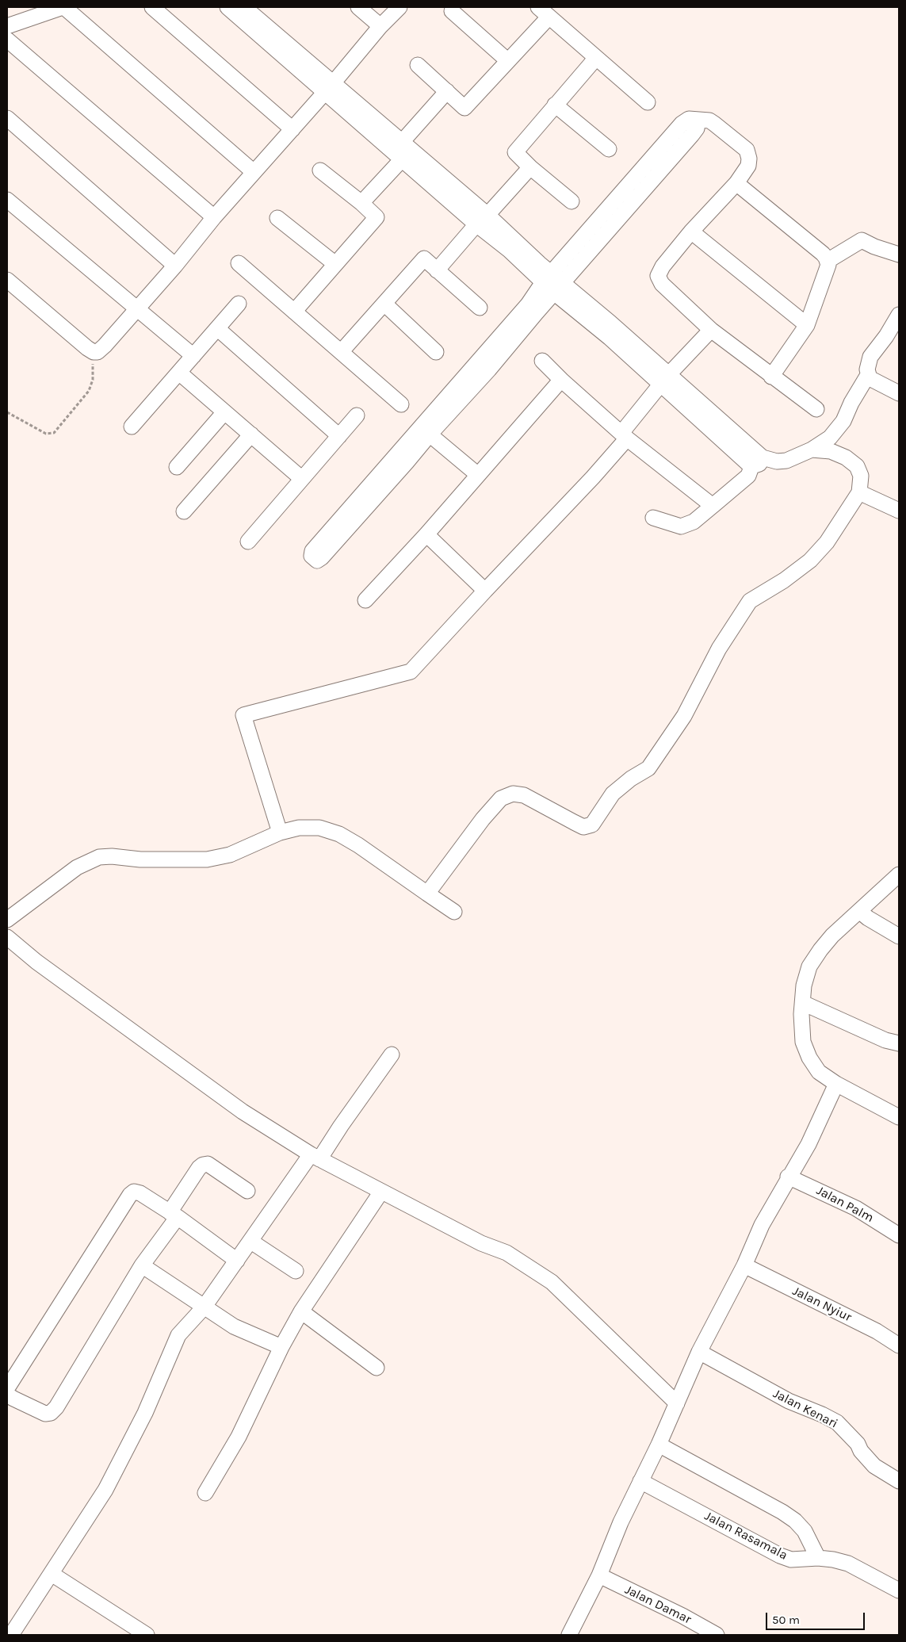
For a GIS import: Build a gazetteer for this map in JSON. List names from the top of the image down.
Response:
{
  "streets": {
    "street": [
      "Jalan Palm",
      "Jalan Nyiur",
      "Jalan Kenari",
      "Jalan Rasamala",
      "Jalan Damar"
    ]
  },
  "scale_bar": "50 m"
}
